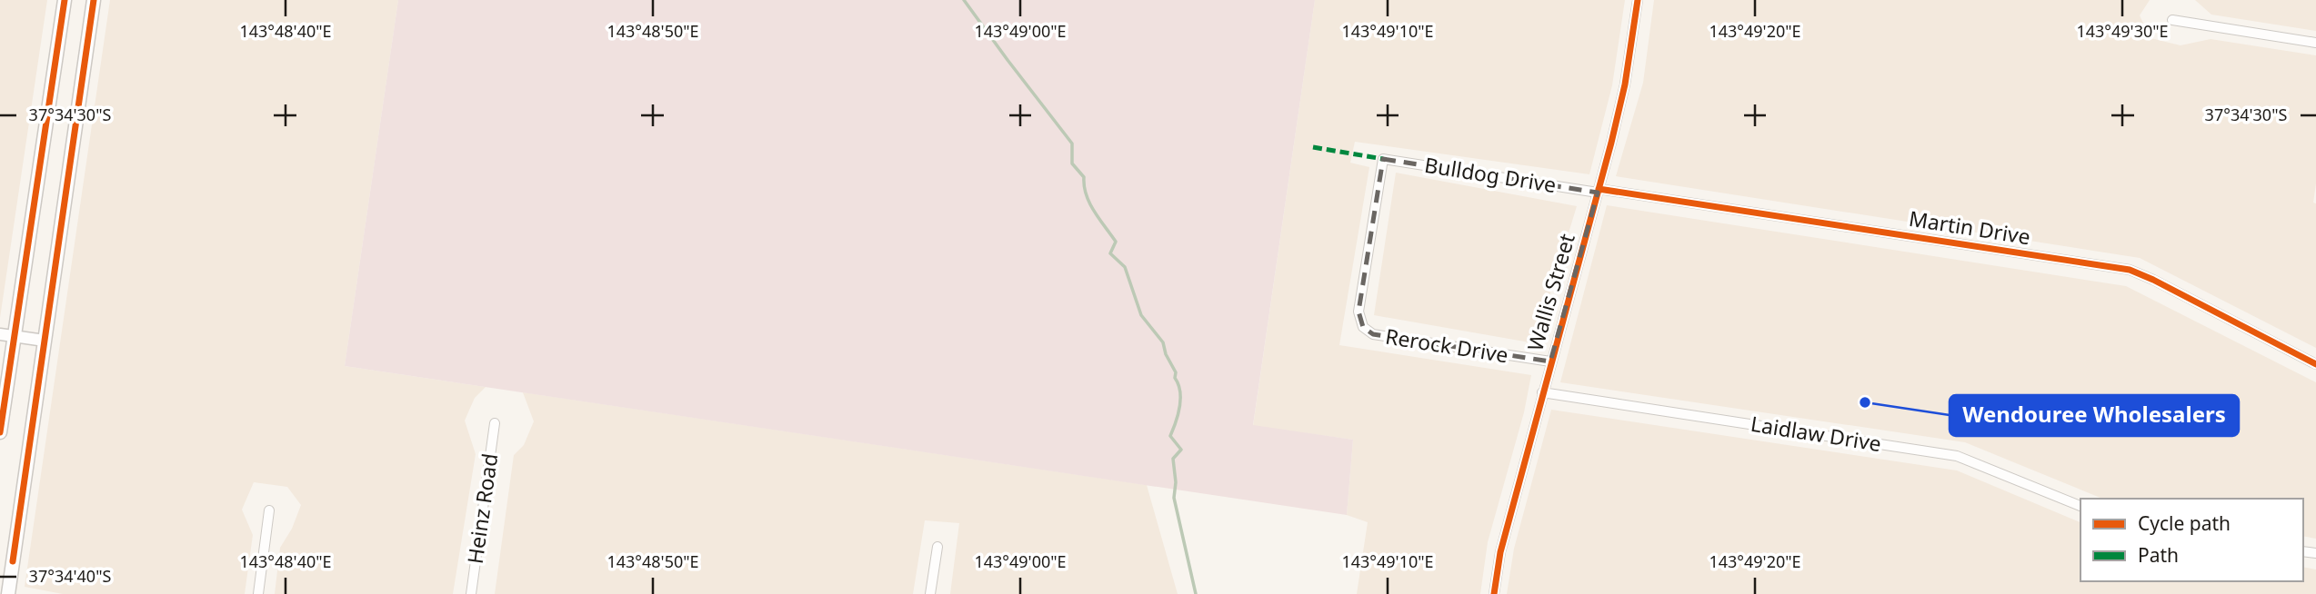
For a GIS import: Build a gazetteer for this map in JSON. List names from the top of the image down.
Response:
{
  "streets": {
    "street": [
      "Bulldog Drive",
      "Martin Drive",
      "Wallis Street",
      "Rerock Drive",
      "Laidlaw Drive",
      "Heinz Road"
    ]
  },
  "crossings": [
    ["Bulldog Drive", "Martin Drive"],
    ["Bulldog Drive", "Wallis Street"],
    ["Bulldog Drive", "Rerock Drive"],
    ["Martin Drive", "Wallis Street"],
    ["Wallis Street", "Rerock Drive"],
    ["Wallis Street", "Laidlaw Drive"]
  ],
  "places": ["Wendouree Wholesalers"],
  "legend": ["Cycle path", "Path"],
  "coordinates": [
    "143°48'40\"E",
    "143°48'50\"E",
    "143°49'00\"E",
    "143°49'10\"E",
    "143°49'20\"E",
    "143°49'30\"E",
    "37°34'30\"S",
    "37°34'40\"S"
  ]
}
